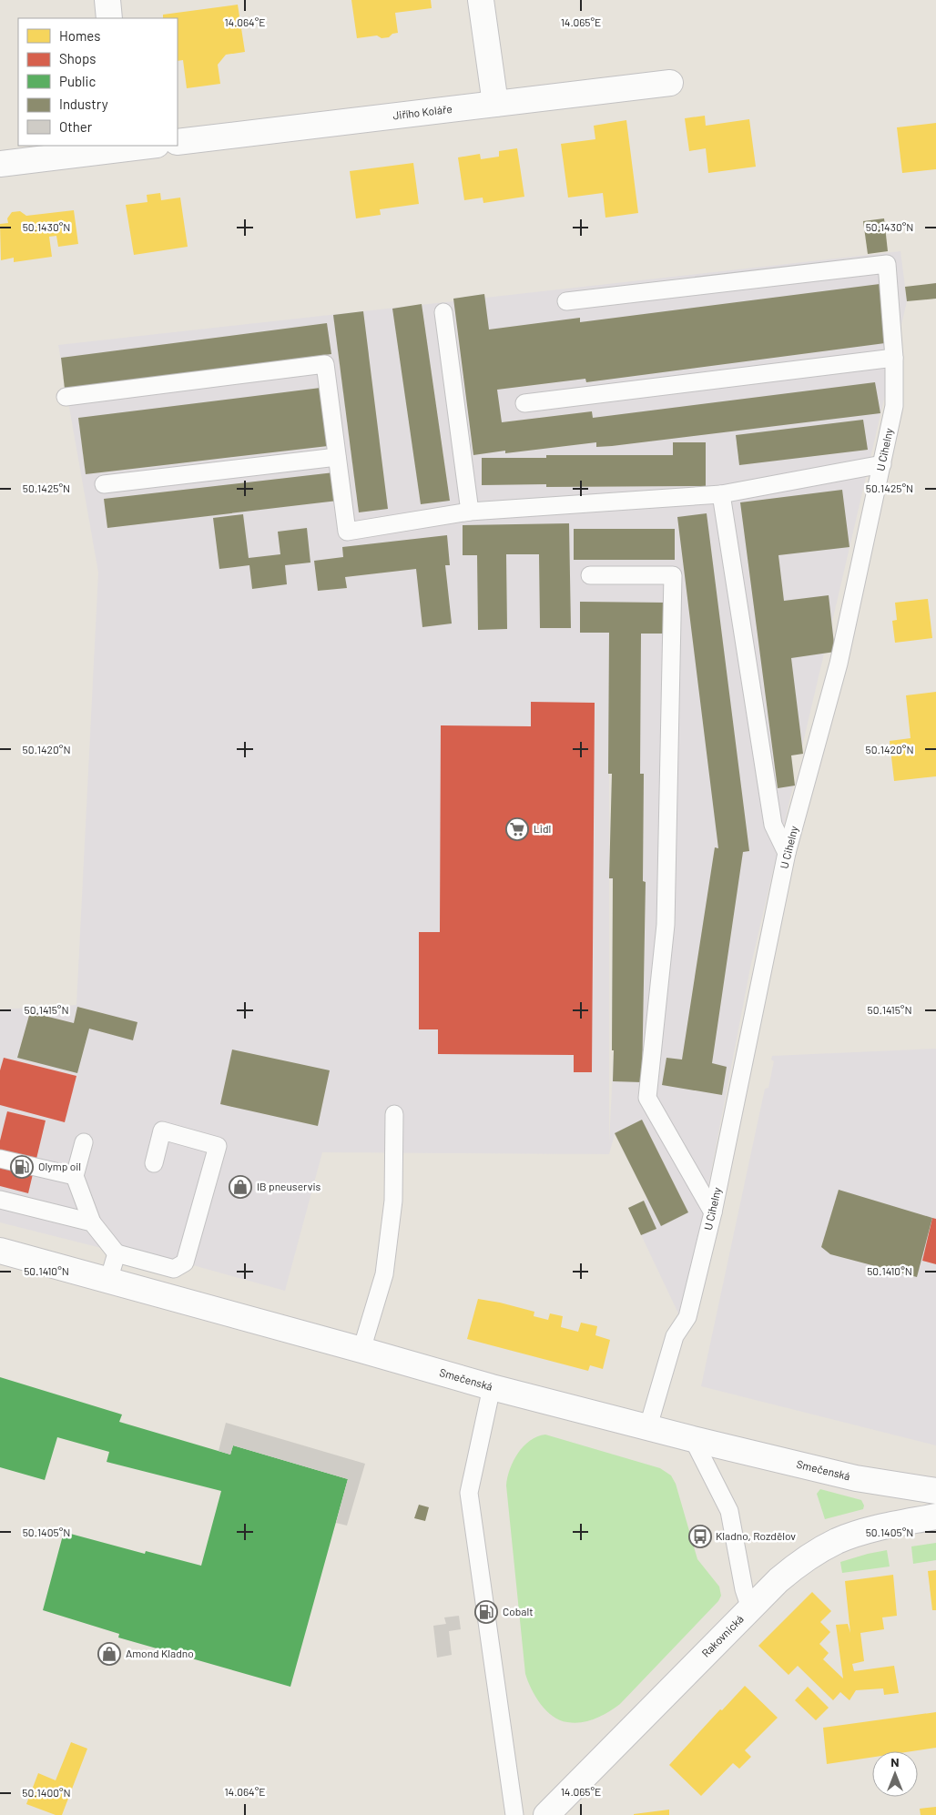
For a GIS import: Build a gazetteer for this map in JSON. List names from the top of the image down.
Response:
{
  "streets": {
    "street": ["Jiřího Koláře", "Smečenská", "Rakovnická"],
    "lane": ["U Cihelny"]
  },
  "crossings": [
    ["U Cihelny", "Smečenská"]
  ],
  "places": {
    "supermarket": ["Lidl"],
    "fuel station": ["Olymp oil", "Cobalt"],
    "shop": ["IB pneuservis", "Amond Kladno"],
    "bus stop": ["Kladno, Rozdělov"]
  },
  "legend": [
    "Homes",
    "Shops",
    "Public",
    "Industry",
    "Other"
  ],
  "north": "top",
  "coordinates": [
    "14.064°E",
    "14.065°E",
    "50.1430°N",
    "50.1425°N",
    "50.1420°N",
    "50.1415°N",
    "50.1410°N",
    "50.1405°N",
    "50.1400°N"
  ]
}
